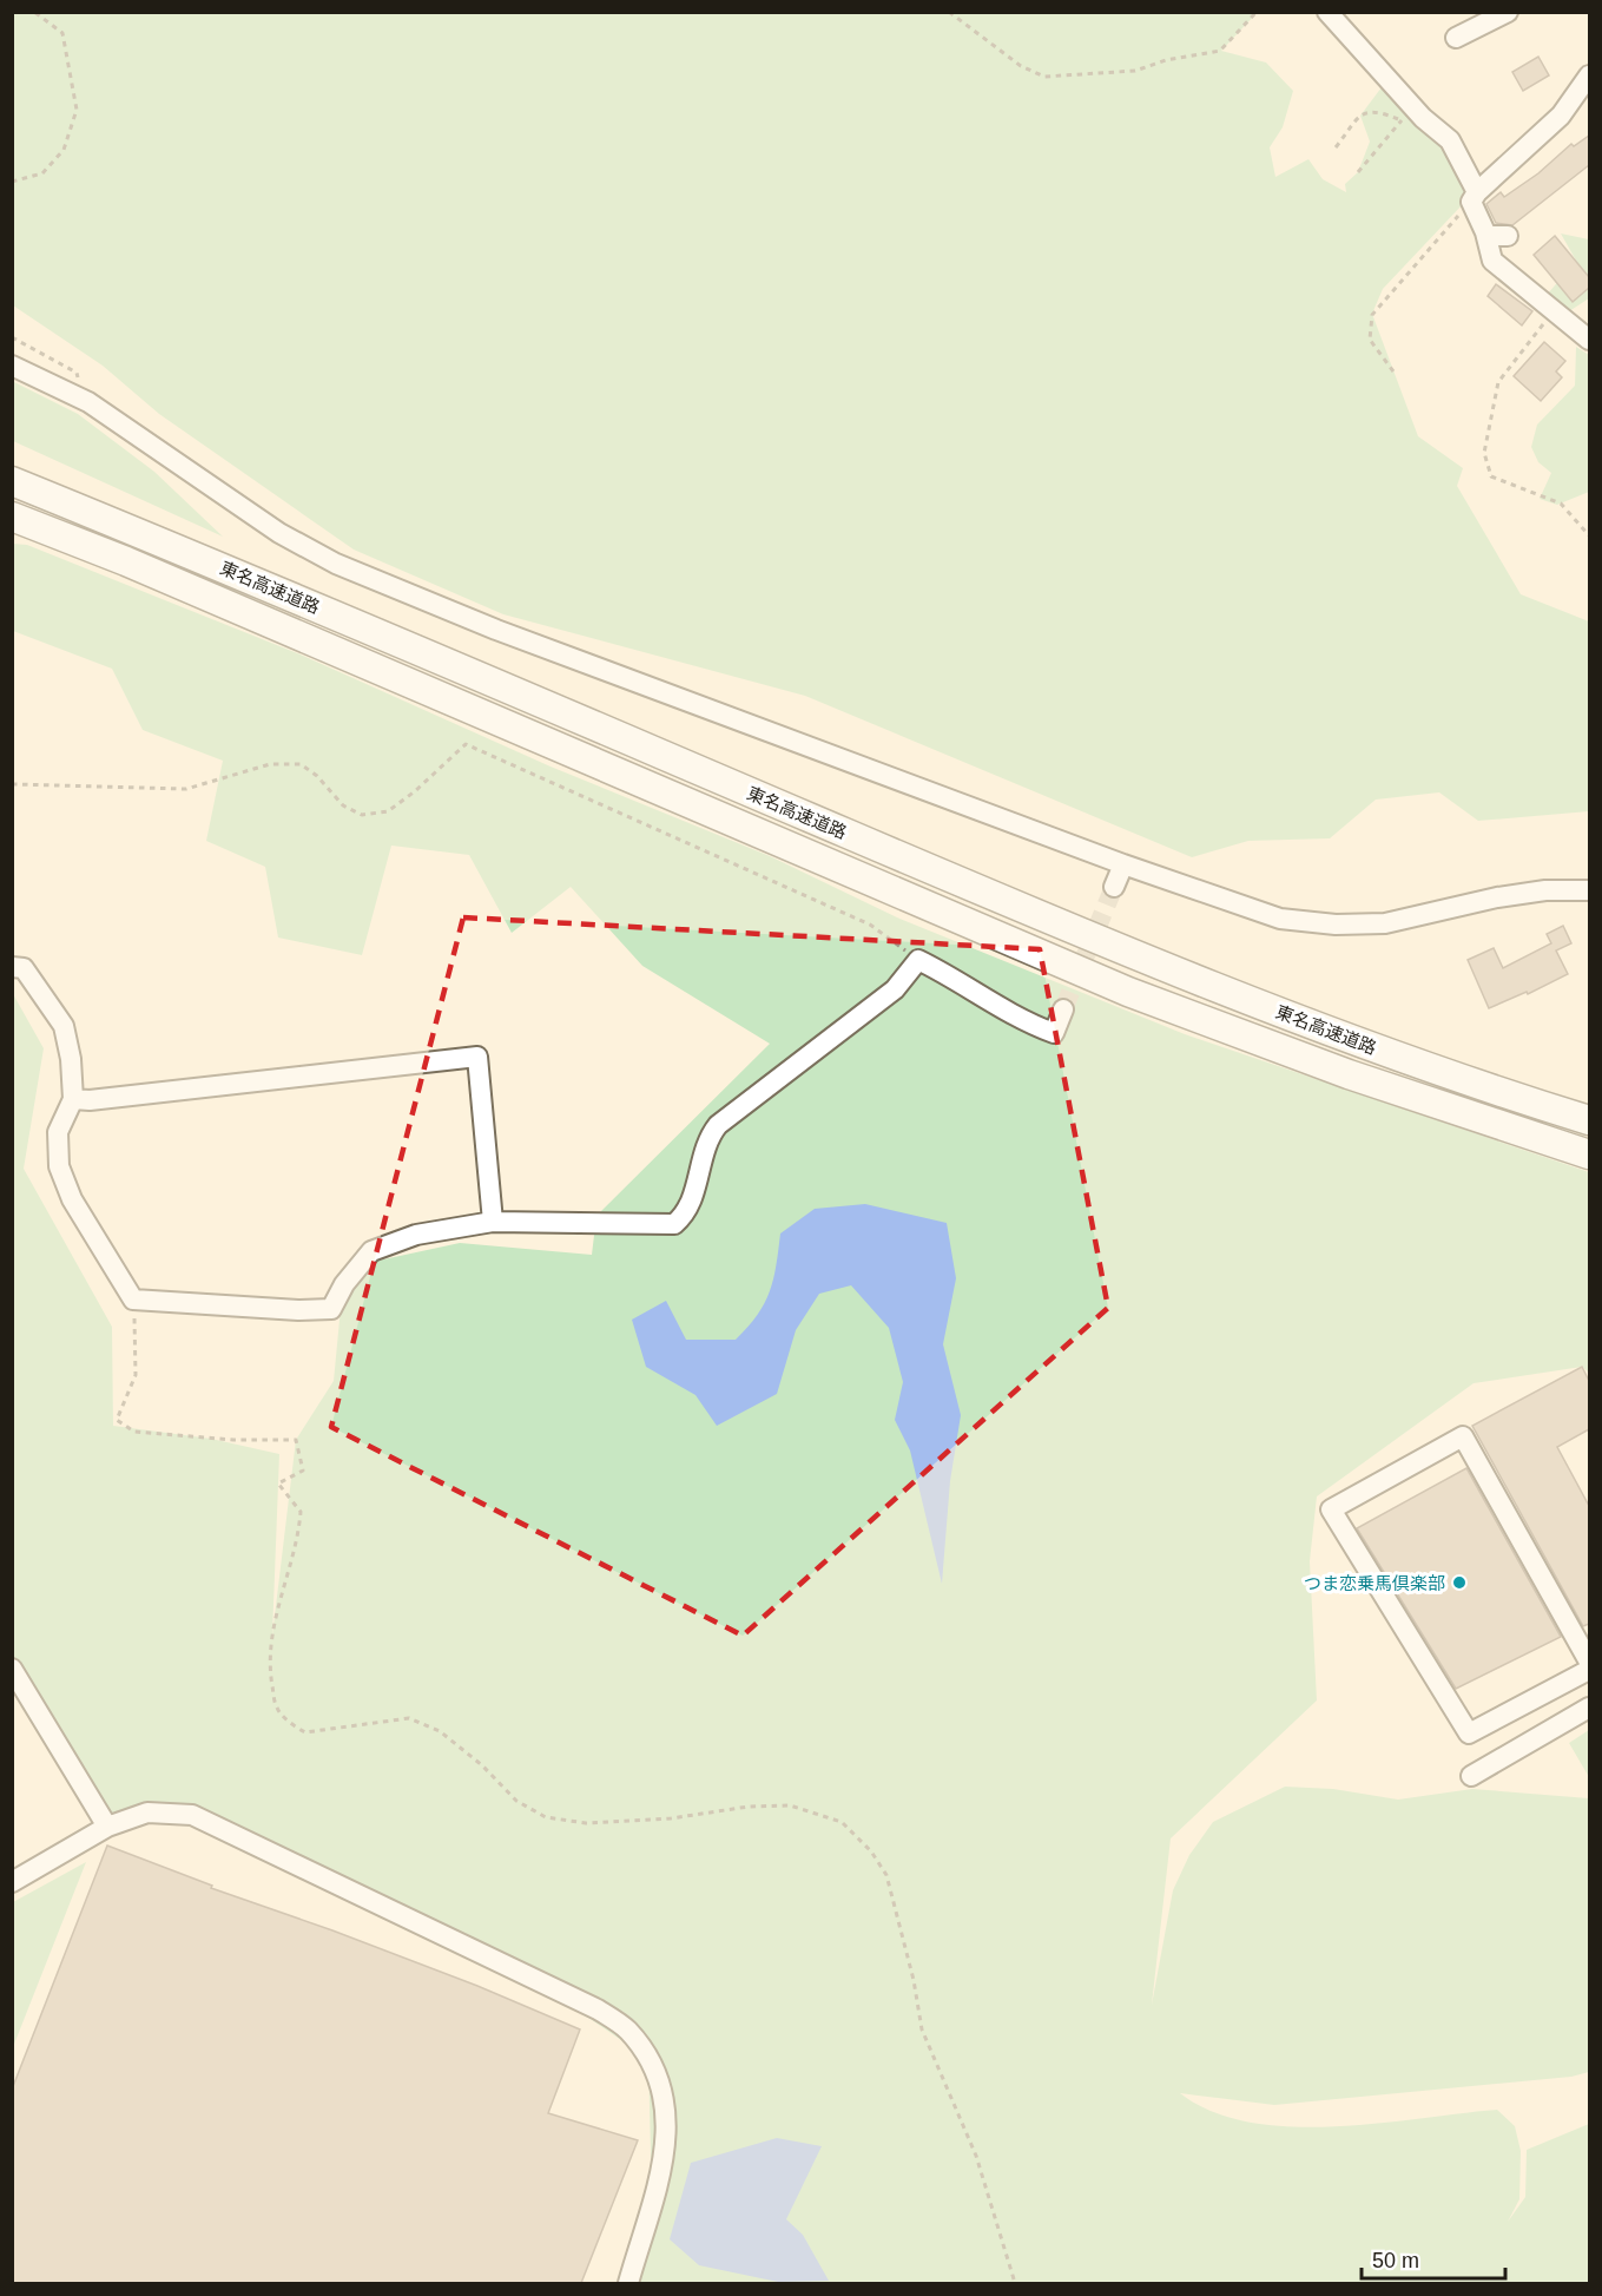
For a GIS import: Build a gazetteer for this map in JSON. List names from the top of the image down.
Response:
{
  "streets": {
    "highway": ["東名高速道路"]
  },
  "places": ["つま恋乗馬倶楽部"],
  "scale_bar": "50 m"
}
